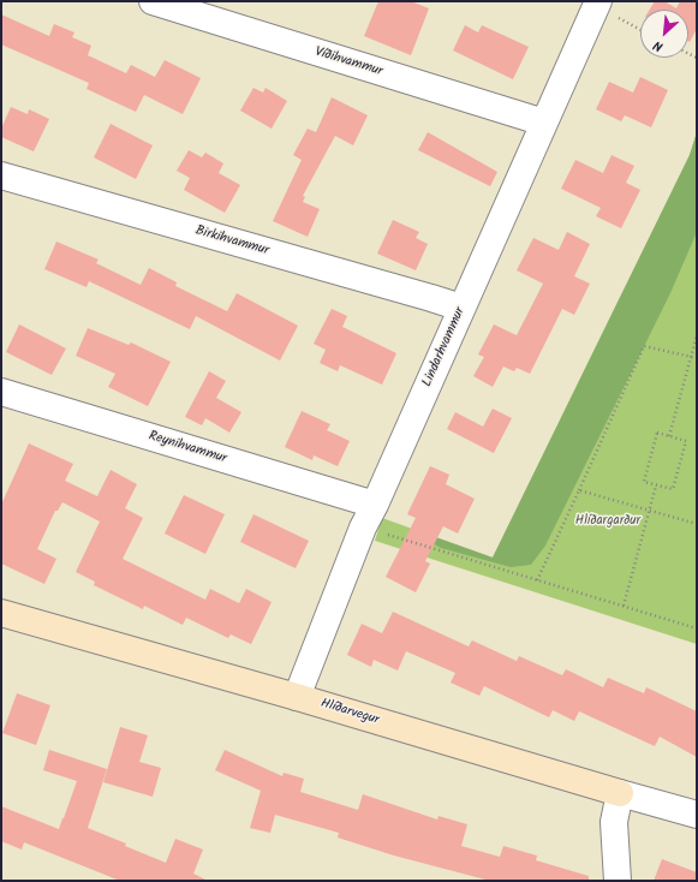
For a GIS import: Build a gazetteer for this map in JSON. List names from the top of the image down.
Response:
{
  "streets": {
    "street": [
      "Víðihvammur",
      "Birkihvammur",
      "Lindarhvammur",
      "Reynihvammur",
      "Hlíðarvegur"
    ]
  },
  "crossings": [
    ["Víðihvammur", "Lindarhvammur"],
    ["Birkihvammur", "Lindarhvammur"],
    ["Lindarhvammur", "Reynihvammur"],
    ["Lindarhvammur", "Hlíðarvegur"]
  ],
  "parks": ["Hlíðargarður"],
  "north": "bottom left"
}
